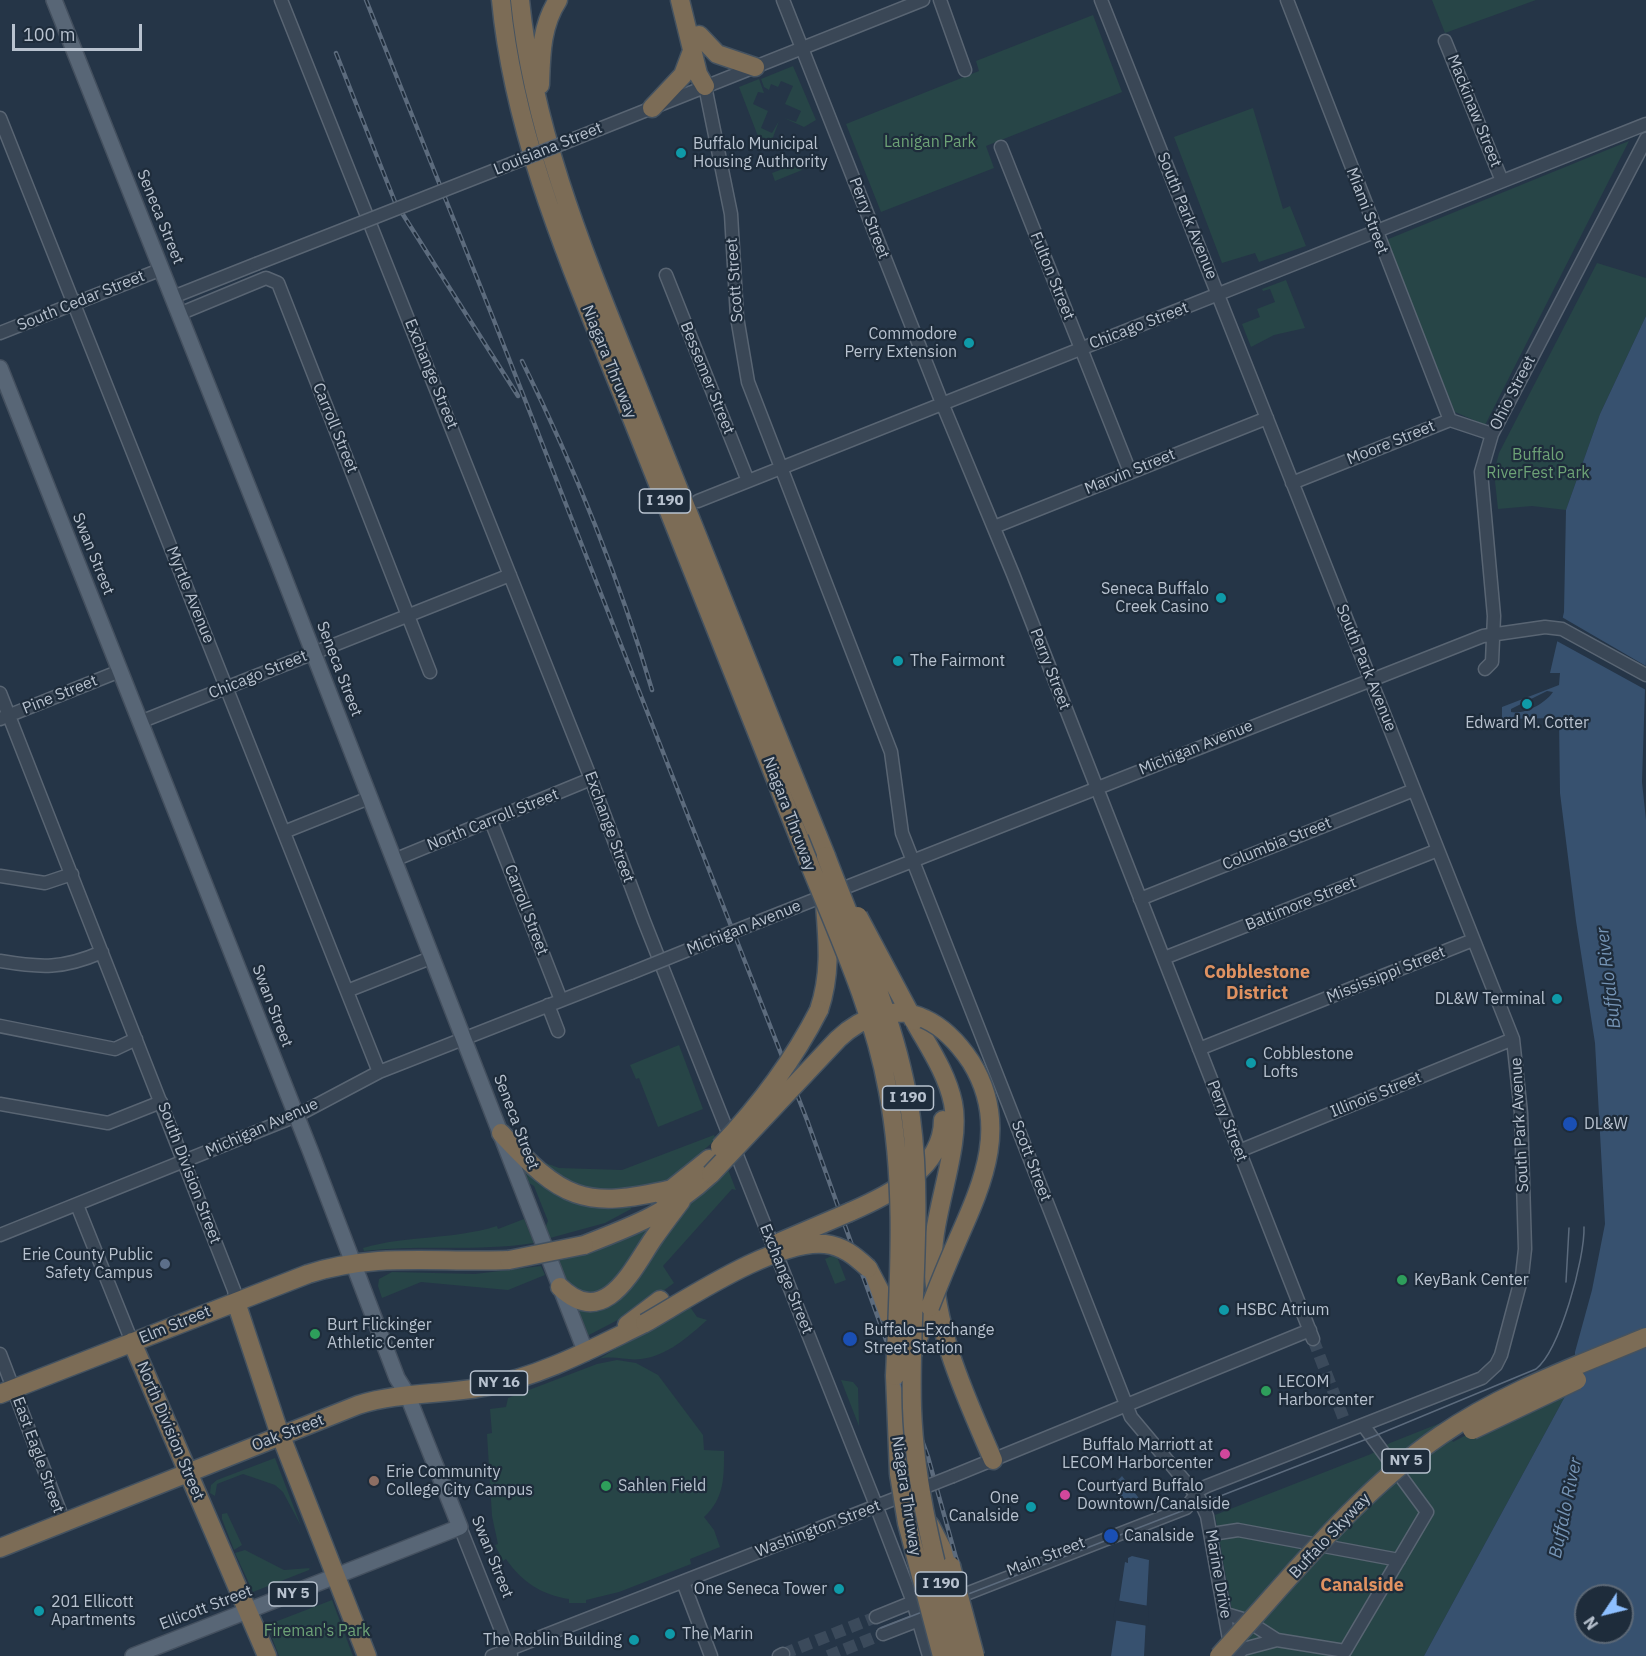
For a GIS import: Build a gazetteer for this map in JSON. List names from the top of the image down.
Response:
{
  "streets": {
    "highway": [
      "Niagara Thruway",
      "I 190",
      "South Division Street",
      "Elm Street",
      "NY 16",
      "North Division Street",
      "Oak Street",
      "NY 5",
      "Buffalo Skyway"
    ],
    "main road": ["Seneca Street", "Swan Street", "Ellicott Street"],
    "street": [
      "Mackinaw Street",
      "Louisiana Street",
      "Miami Street",
      "South Park Avenue",
      "Perry Street",
      "Fulton Street",
      "Scott Street",
      "South Cedar Street",
      "Chicago Street",
      "Exchange Street",
      "Bessemer Street",
      "Ohio Street",
      "Carroll Street",
      "Moore Street",
      "Marvin Street",
      "Myrtle Avenue",
      "Pine Street",
      "Michigan Avenue",
      "North Carroll Street",
      "Columbia Street",
      "Baltimore Street",
      "Mississippi Street",
      "Illinois Street",
      "East Eagle Street",
      "Washington Street",
      "Main Street",
      "Marine Drive"
    ]
  },
  "crossings": [
    ["Mackinaw Street", "Chicago Street"],
    ["Louisiana Street", "Seneca Street"],
    ["Louisiana Street", "Perry Street"],
    ["Louisiana Street", "Scott Street"],
    ["Miami Street", "Chicago Street"],
    ["Miami Street", "Moore Street"],
    ["South Park Avenue", "Chicago Street"],
    ["South Park Avenue", "Moore Street"],
    ["South Park Avenue", "Marvin Street"],
    ["South Park Avenue", "Michigan Avenue"],
    ["South Park Avenue", "Columbia Street"],
    ["South Park Avenue", "Baltimore Street"],
    ["South Park Avenue", "Mississippi Street"],
    ["South Park Avenue", "Illinois Street"],
    ["South Park Avenue", "Main Street"],
    ["Seneca Street", "South Cedar Street"],
    ["Seneca Street", "Chicago Street"],
    ["Seneca Street", "Carroll Street"],
    ["Seneca Street", "Michigan Avenue"],
    ["Seneca Street", "North Carroll Street"],
    ["Seneca Street", "Oak Street"],
    ["Perry Street", "Chicago Street"],
    ["Perry Street", "Marvin Street"],
    ["Perry Street", "Michigan Avenue"],
    ["Perry Street", "Columbia Street"],
    ["Perry Street", "Baltimore Street"],
    ["Perry Street", "Mississippi Street"],
    ["Perry Street", "Illinois Street"],
    ["Perry Street", "Washington Street"],
    ["Fulton Street", "Chicago Street"],
    ["Fulton Street", "Marvin Street"],
    ["Scott Street", "Chicago Street"],
    ["Scott Street", "Michigan Avenue"],
    ["Scott Street", "Washington Street"],
    ["Scott Street", "Main Street"],
    ["Scott Street", "Marine Drive"],
    ["South Cedar Street", "Myrtle Avenue"],
    ["Chicago Street", "Exchange Street"],
    ["Chicago Street", "Bessemer Street"],
    ["Chicago Street", "Carroll Street"],
    ["Chicago Street", "Swan Street"],
    ["Chicago Street", "Myrtle Avenue"],
    ["Exchange Street", "North Carroll Street"],
    ["Exchange Street", "Washington Street"],
    ["Exchange Street", "Main Street"],
    ["Ohio Street", "Moore Street"],
    ["Ohio Street", "Michigan Avenue"],
    ["Carroll Street", "Michigan Avenue"],
    ["Carroll Street", "North Carroll Street"],
    ["Swan Street", "Pine Street"],
    ["Swan Street", "Michigan Avenue"],
    ["Swan Street", "Elm Street"],
    ["Swan Street", "Oak Street"],
    ["Swan Street", "Washington Street"],
    ["Swan Street", "Ellicott Street"],
    ["Myrtle Avenue", "Michigan Avenue"],
    ["Pine Street", "South Division Street"],
    ["Michigan Avenue", "South Division Street"],
    ["Michigan Avenue", "North Division Street"],
    ["South Division Street", "Elm Street"],
    ["South Division Street", "Oak Street"],
    ["South Division Street", "Ellicott Street"],
    ["Elm Street", "North Division Street"],
    ["Elm Street", "East Eagle Street"],
    ["North Division Street", "Oak Street"],
    ["North Division Street", "Ellicott Street"],
    ["Oak Street", "East Eagle Street"],
    ["Buffalo Skyway", "Marine Drive"],
    ["Main Street", "Marine Drive"]
  ],
  "districts": ["Cobblestone District", "Canalside"],
  "water": ["Buffalo River"],
  "parks": ["Lanigan Park", "Buffalo RiverFest Park", "Fireman's Park"],
  "places": [
    "Buffalo Municipal Housing Authrority",
    "Commodore Perry Extension",
    "Seneca Buffalo Creek Casino",
    "The Fairmont",
    "Edward M. Cotter",
    "DL&W Terminal",
    "Cobblestone Lofts",
    "DL&W",
    "Erie County Public Safety Campus",
    "KeyBank Center",
    "HSBC Atrium",
    "Burt Flickinger Athletic Center",
    "Buffalo–Exchange Street Station",
    "LECOM Harborcenter",
    "Buffalo Marriott at LECOM Harborcenter",
    "Erie Community College City Campus",
    "Sahlen Field",
    "Courtyard Buffalo Downtown/Canalside",
    "One Canalside",
    "Canalside",
    "One Seneca Tower",
    "201 Ellicott Apartments",
    "The Marin",
    "The Roblin Building"
  ],
  "scale_bar": "100 m",
  "north": "bottom left"
}
